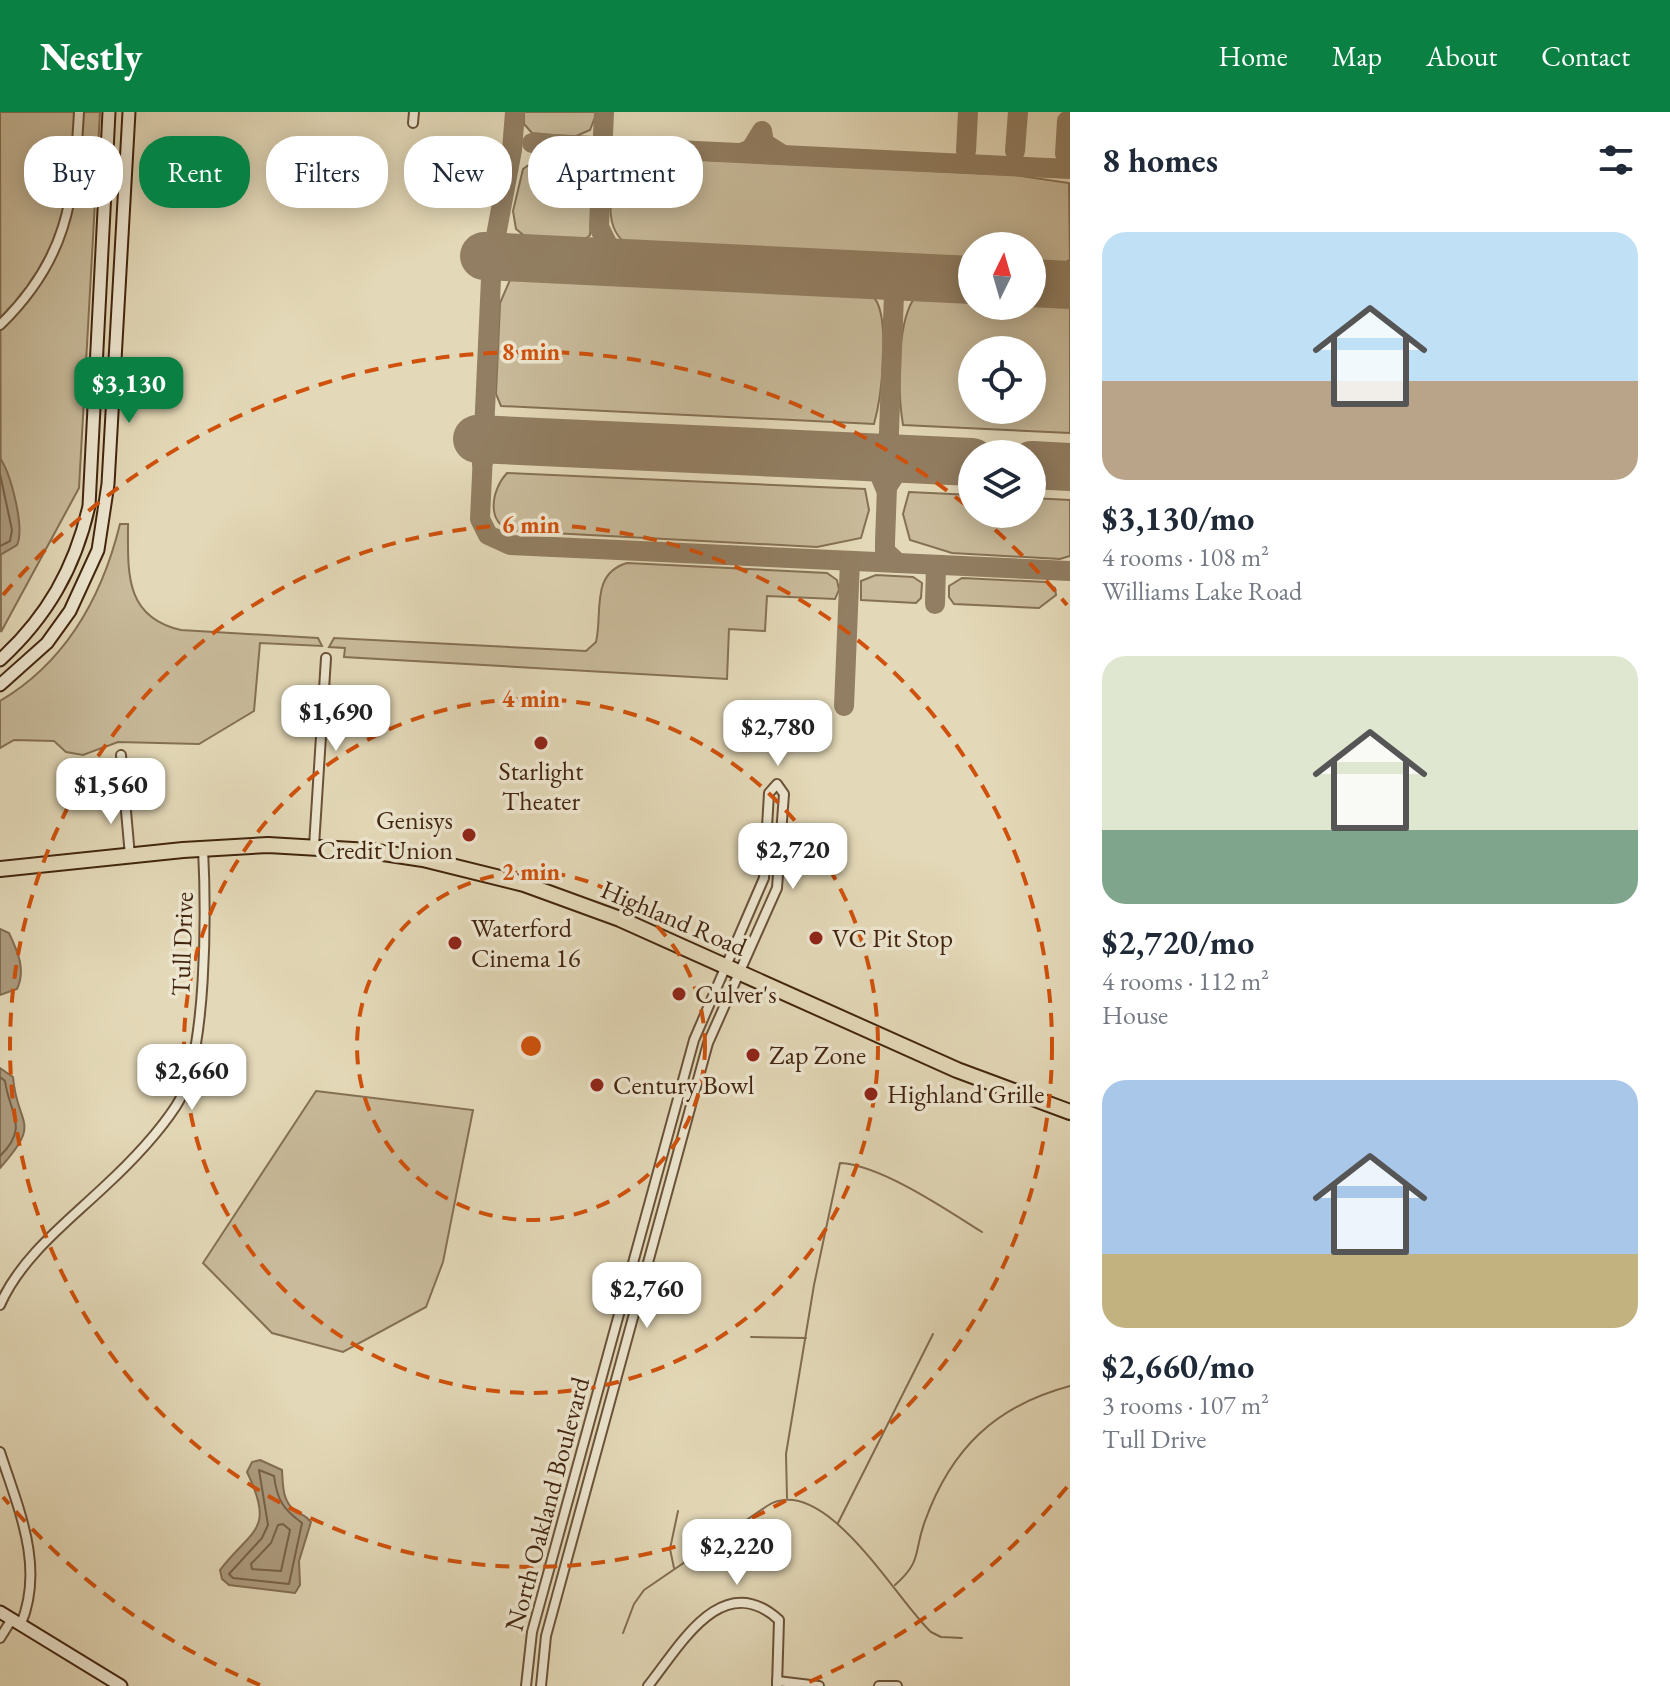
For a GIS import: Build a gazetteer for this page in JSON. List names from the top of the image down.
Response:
{
  "streets": {
    "highway": ["Highland Road"],
    "street": ["Tull Drive", "North Oakland Boulevard"]
  },
  "crossings": [
    ["Highland Road", "Tull Drive"],
    ["Highland Road", "North Oakland Boulevard"]
  ],
  "places": [
    "Starlight Theater",
    "Genisys Credit Union",
    "VC Pit Stop",
    "Waterford Cinema 16",
    "Culver's",
    "Zap Zone",
    "Century Bowl",
    "Highland Grille"
  ],
  "north": "top",
  "page": {
    "header": "Nestly",
    "nav": [
      "Home",
      "Map",
      "About",
      "Contact"
    ],
    "heading": "8 homes",
    "chip": [
      "Buy",
      "Rent",
      "Filters",
      "New",
      "Apartment"
    ],
    "list": [
      {
        "name": "$3,130/mo",
        "note": "4 rooms · 108 m² · Williams Lake Road"
      },
      {
        "name": "$2,720/mo",
        "note": "4 rooms · 112 m² · House"
      },
      {
        "name": "$2,660/mo",
        "note": "3 rooms · 107 m² · Tull Drive"
      }
    ],
    "price": [
      "$3,130",
      "$1,690",
      "$2,780",
      "$1,560",
      "$2,720",
      "$2,660",
      "$2,760",
      "$2,220"
    ]
  },
  "rings": [
    "8 min",
    "6 min",
    "4 min",
    "2 min"
  ]
}
